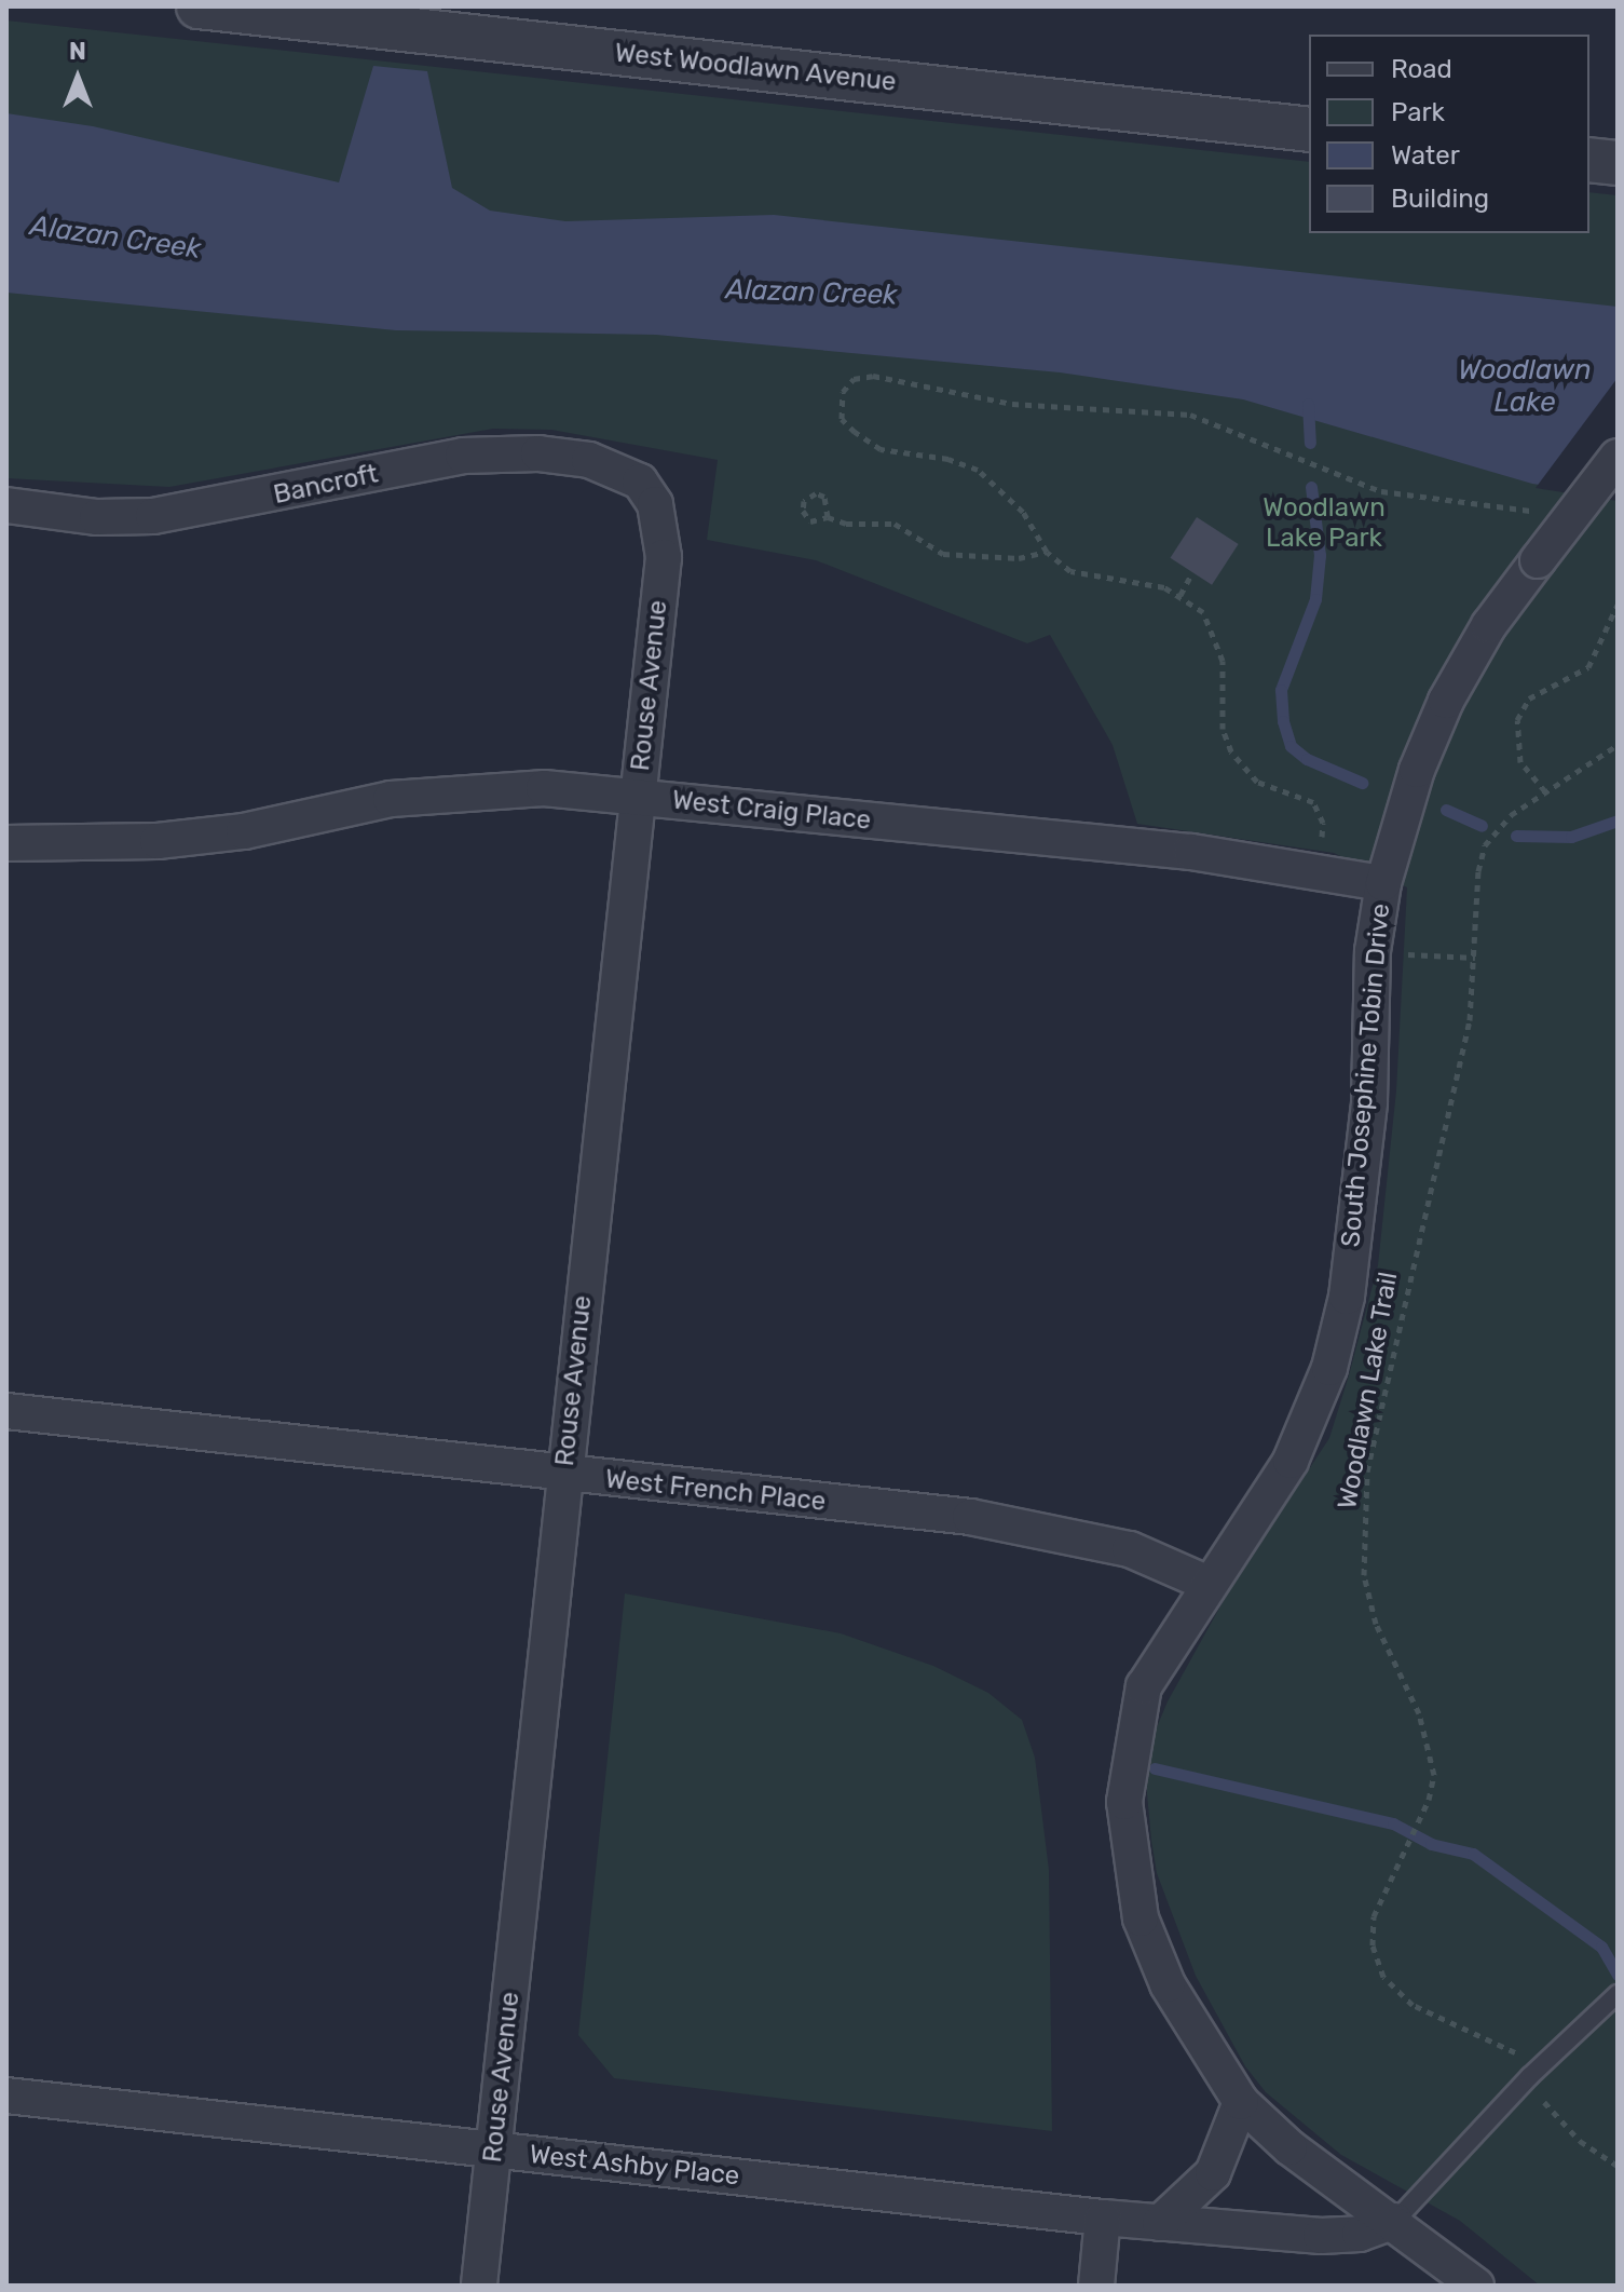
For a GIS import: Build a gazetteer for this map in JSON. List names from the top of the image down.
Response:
{
  "streets": {
    "street": [
      "West Woodlawn Avenue",
      "Bancroft",
      "Rouse Avenue",
      "West Craig Place",
      "South Josephine Tobin Drive",
      "West French Place",
      "West Ashby Place"
    ],
    "path": ["Woodlawn Lake Trail"]
  },
  "crossings": [
    ["Bancroft", "Rouse Avenue"],
    ["Rouse Avenue", "West Craig Place"],
    ["Rouse Avenue", "West French Place"],
    ["Rouse Avenue", "West Ashby Place"],
    ["West Craig Place", "South Josephine Tobin Drive"],
    ["South Josephine Tobin Drive", "West French Place"],
    ["South Josephine Tobin Drive", "West Ashby Place"]
  ],
  "water": ["Alazan Creek", "Woodlawn Lake"],
  "parks": ["Woodlawn Lake Park"],
  "legend": [
    "Road",
    "Park",
    "Water",
    "Building"
  ],
  "north": "top"
}
